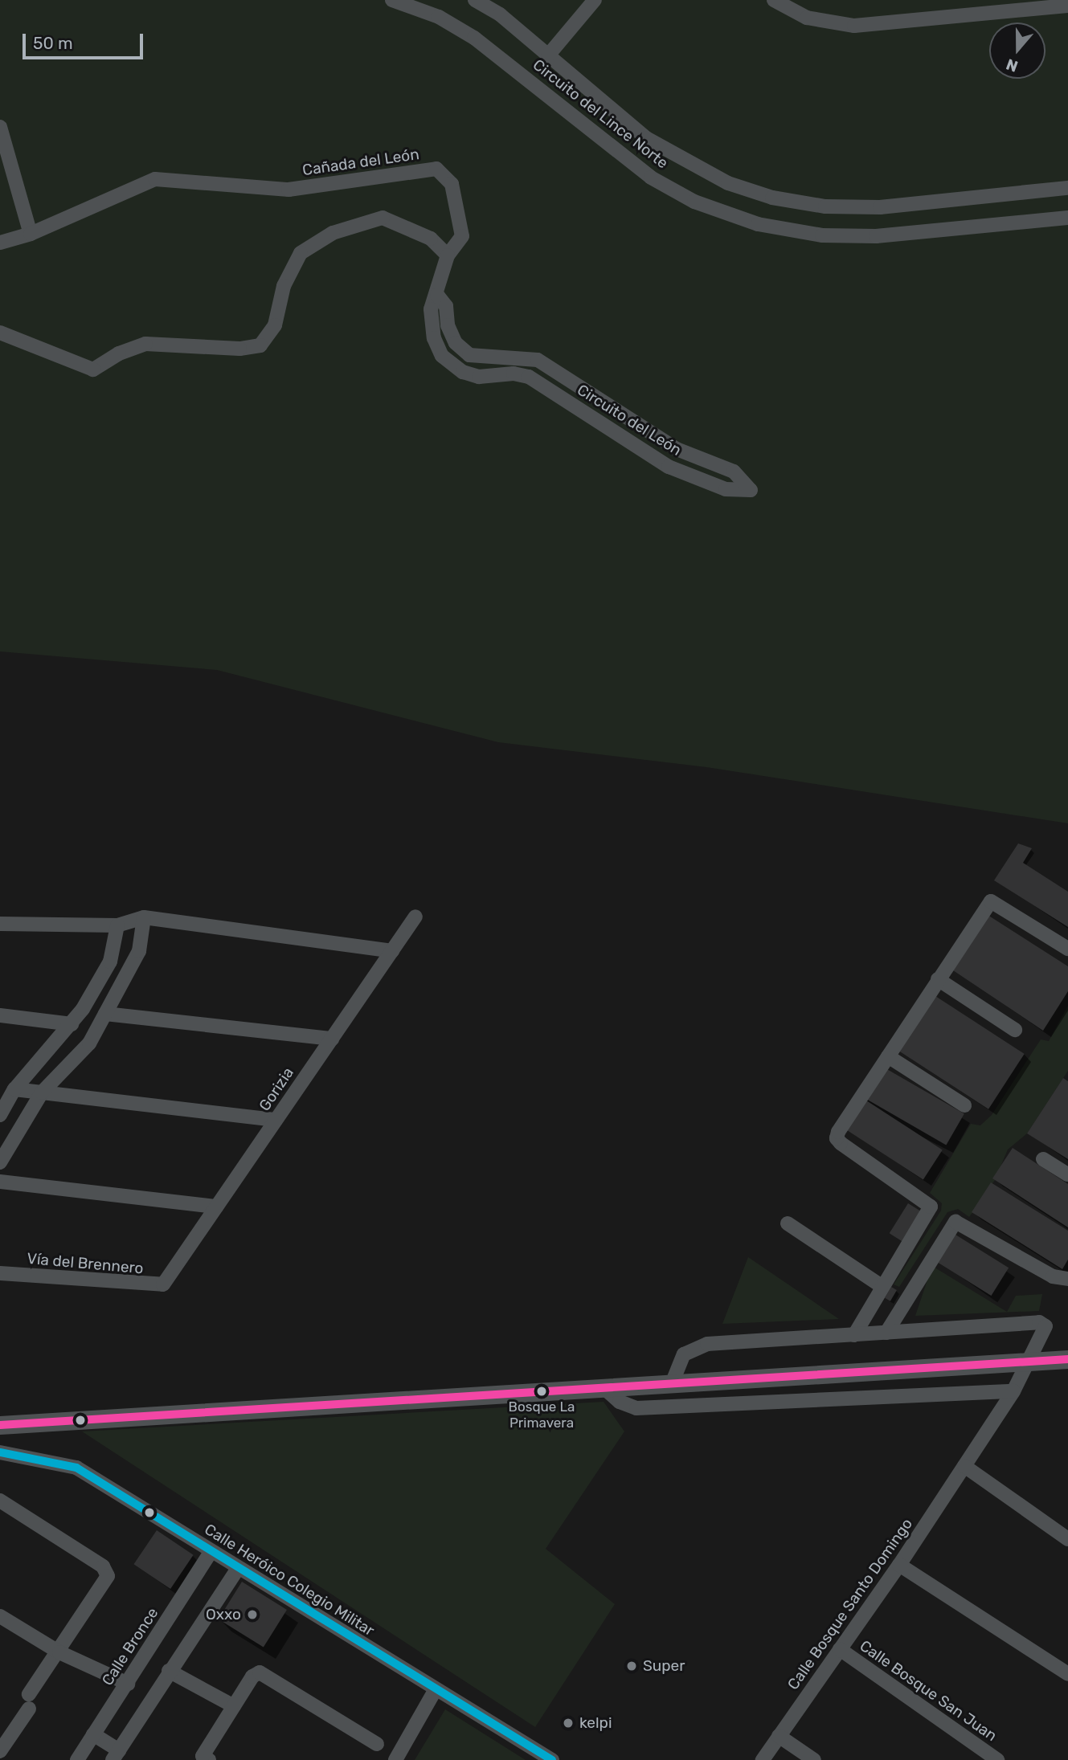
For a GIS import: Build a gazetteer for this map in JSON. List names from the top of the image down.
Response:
{
  "streets": {
    "street": [
      "Circuito del Lince Norte",
      "Cañada del León",
      "Circuito del León",
      "Gorizia",
      "Vía del Brennero",
      "Calle Heróico Colegio Militar",
      "Calle Bosque Santo Domingo",
      "Calle Bronce",
      "Calle Bosque San Juan"
    ]
  },
  "crossings": [
    ["Cañada del León", "Circuito del León"],
    ["Gorizia", "Vía del Brennero"],
    ["Calle Heróico Colegio Militar", "Calle Bronce"],
    ["Calle Bosque Santo Domingo", "Calle Bosque San Juan"]
  ],
  "places": [
    "Bosque La Primavera",
    "Oxxo",
    "Super",
    "kelpi"
  ],
  "scale_bar": "50 m",
  "north": "bottom"
}
